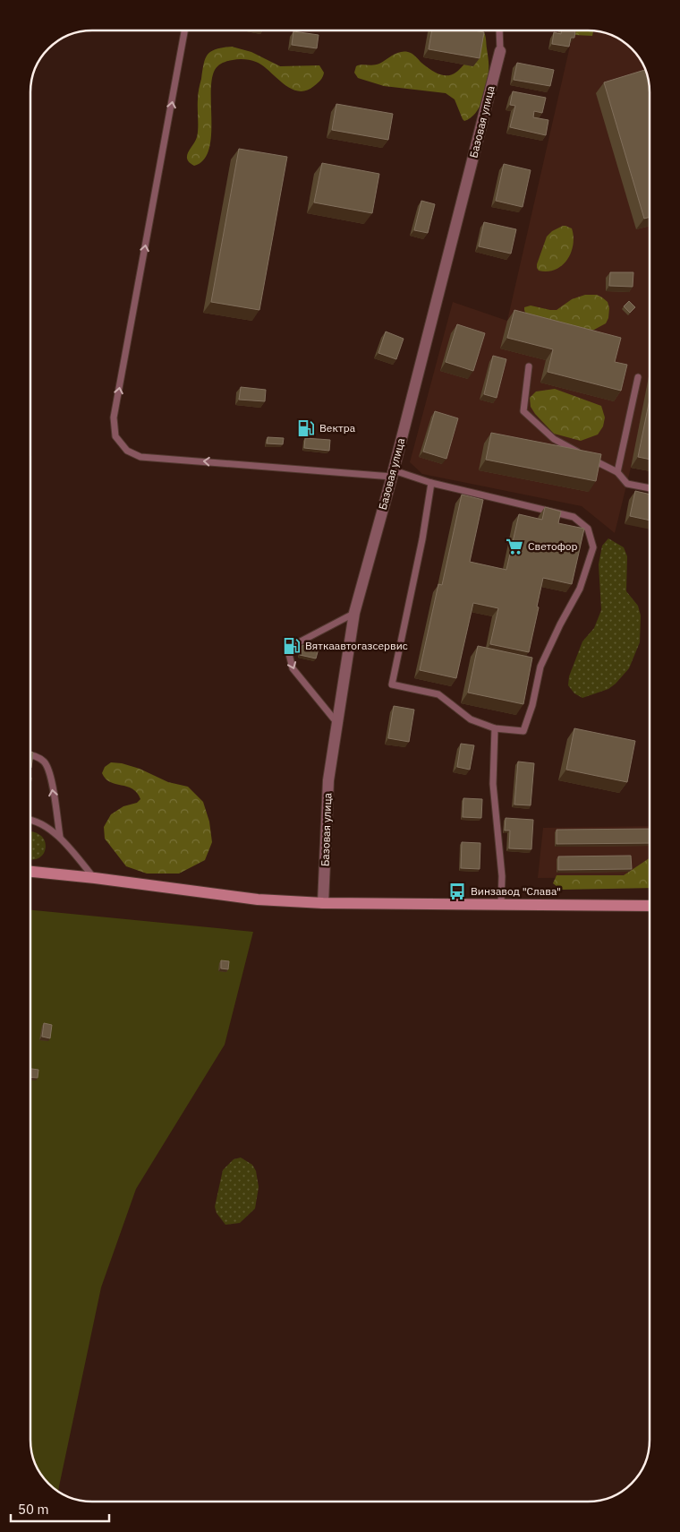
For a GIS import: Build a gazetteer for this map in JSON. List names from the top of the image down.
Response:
{
  "streets": {
    "street": ["Базовая улица"]
  },
  "places": {
    "fuel station": ["Вектра", "Вяткаавтогазсервис"],
    "supermarket": ["Светофор"],
    "bus stop": ["Винзавод \"Слава\""]
  },
  "scale_bar": "50 m"
}
